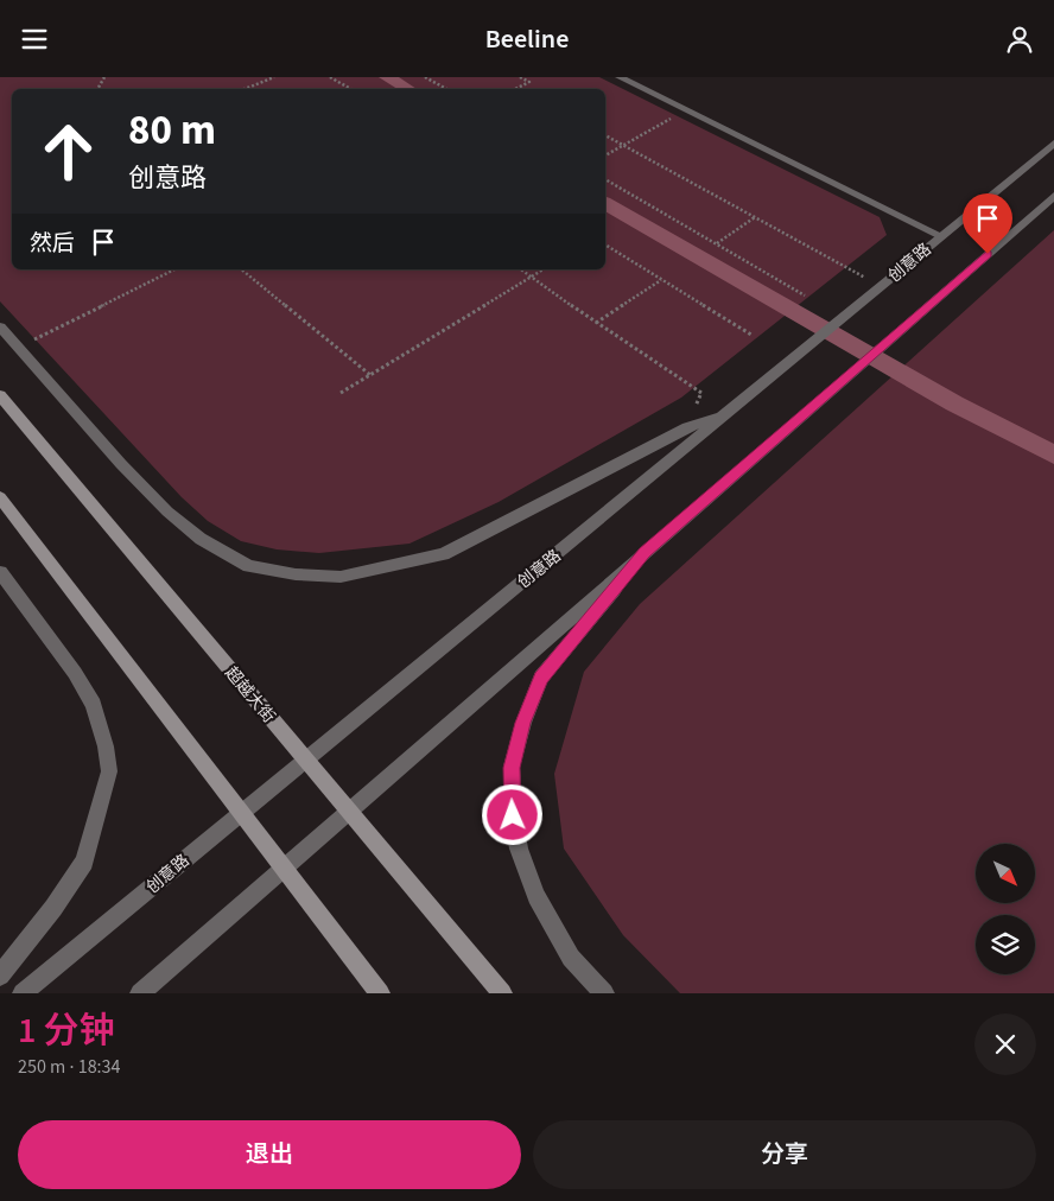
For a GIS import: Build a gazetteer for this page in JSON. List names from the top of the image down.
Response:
{
  "streets": {
    "main road": ["超越大街"],
    "street": ["创意路"]
  },
  "crossings": [
    ["创意路", "超越大街"]
  ],
  "north": "bottom right",
  "page": {
    "header": "Beeline",
    "turn": ["80 m", "创意路"],
    "then": "然后",
    "heading": ["1 分钟", "250 m · 18:34"],
    "buttons": ["退出", "分享"]
  }
}
